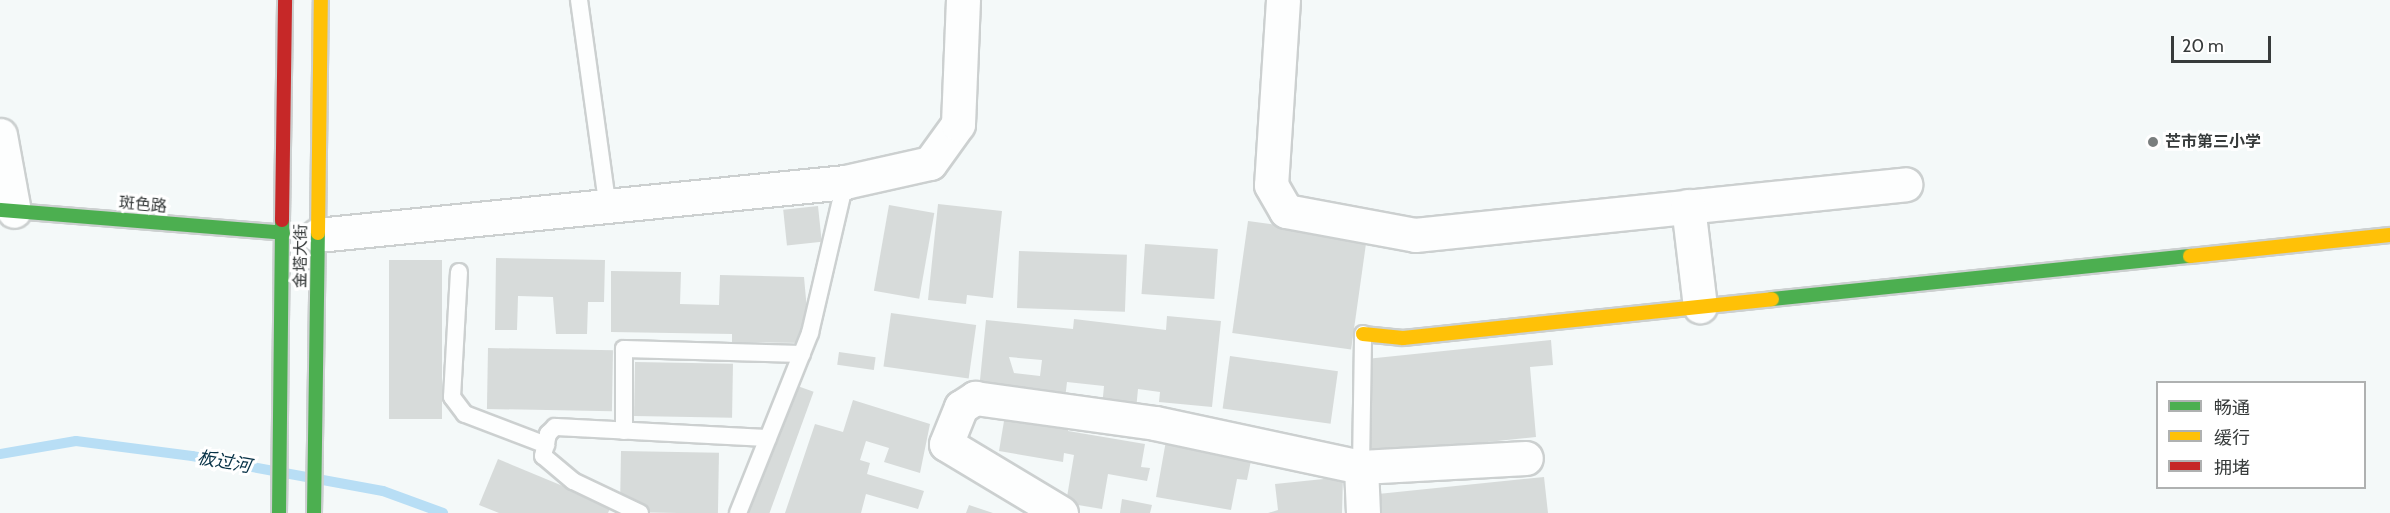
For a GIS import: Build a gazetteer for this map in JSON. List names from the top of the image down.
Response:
{
  "streets": {
    "main road": ["斑色路", "金塔大街"]
  },
  "crossings": [
    ["斑色路", "金塔大街"]
  ],
  "water": ["板过河"],
  "places": ["芒市第三小学"],
  "legend": ["畅通", "缓行", "拥堵"],
  "scale_bar": "20 m"
}
